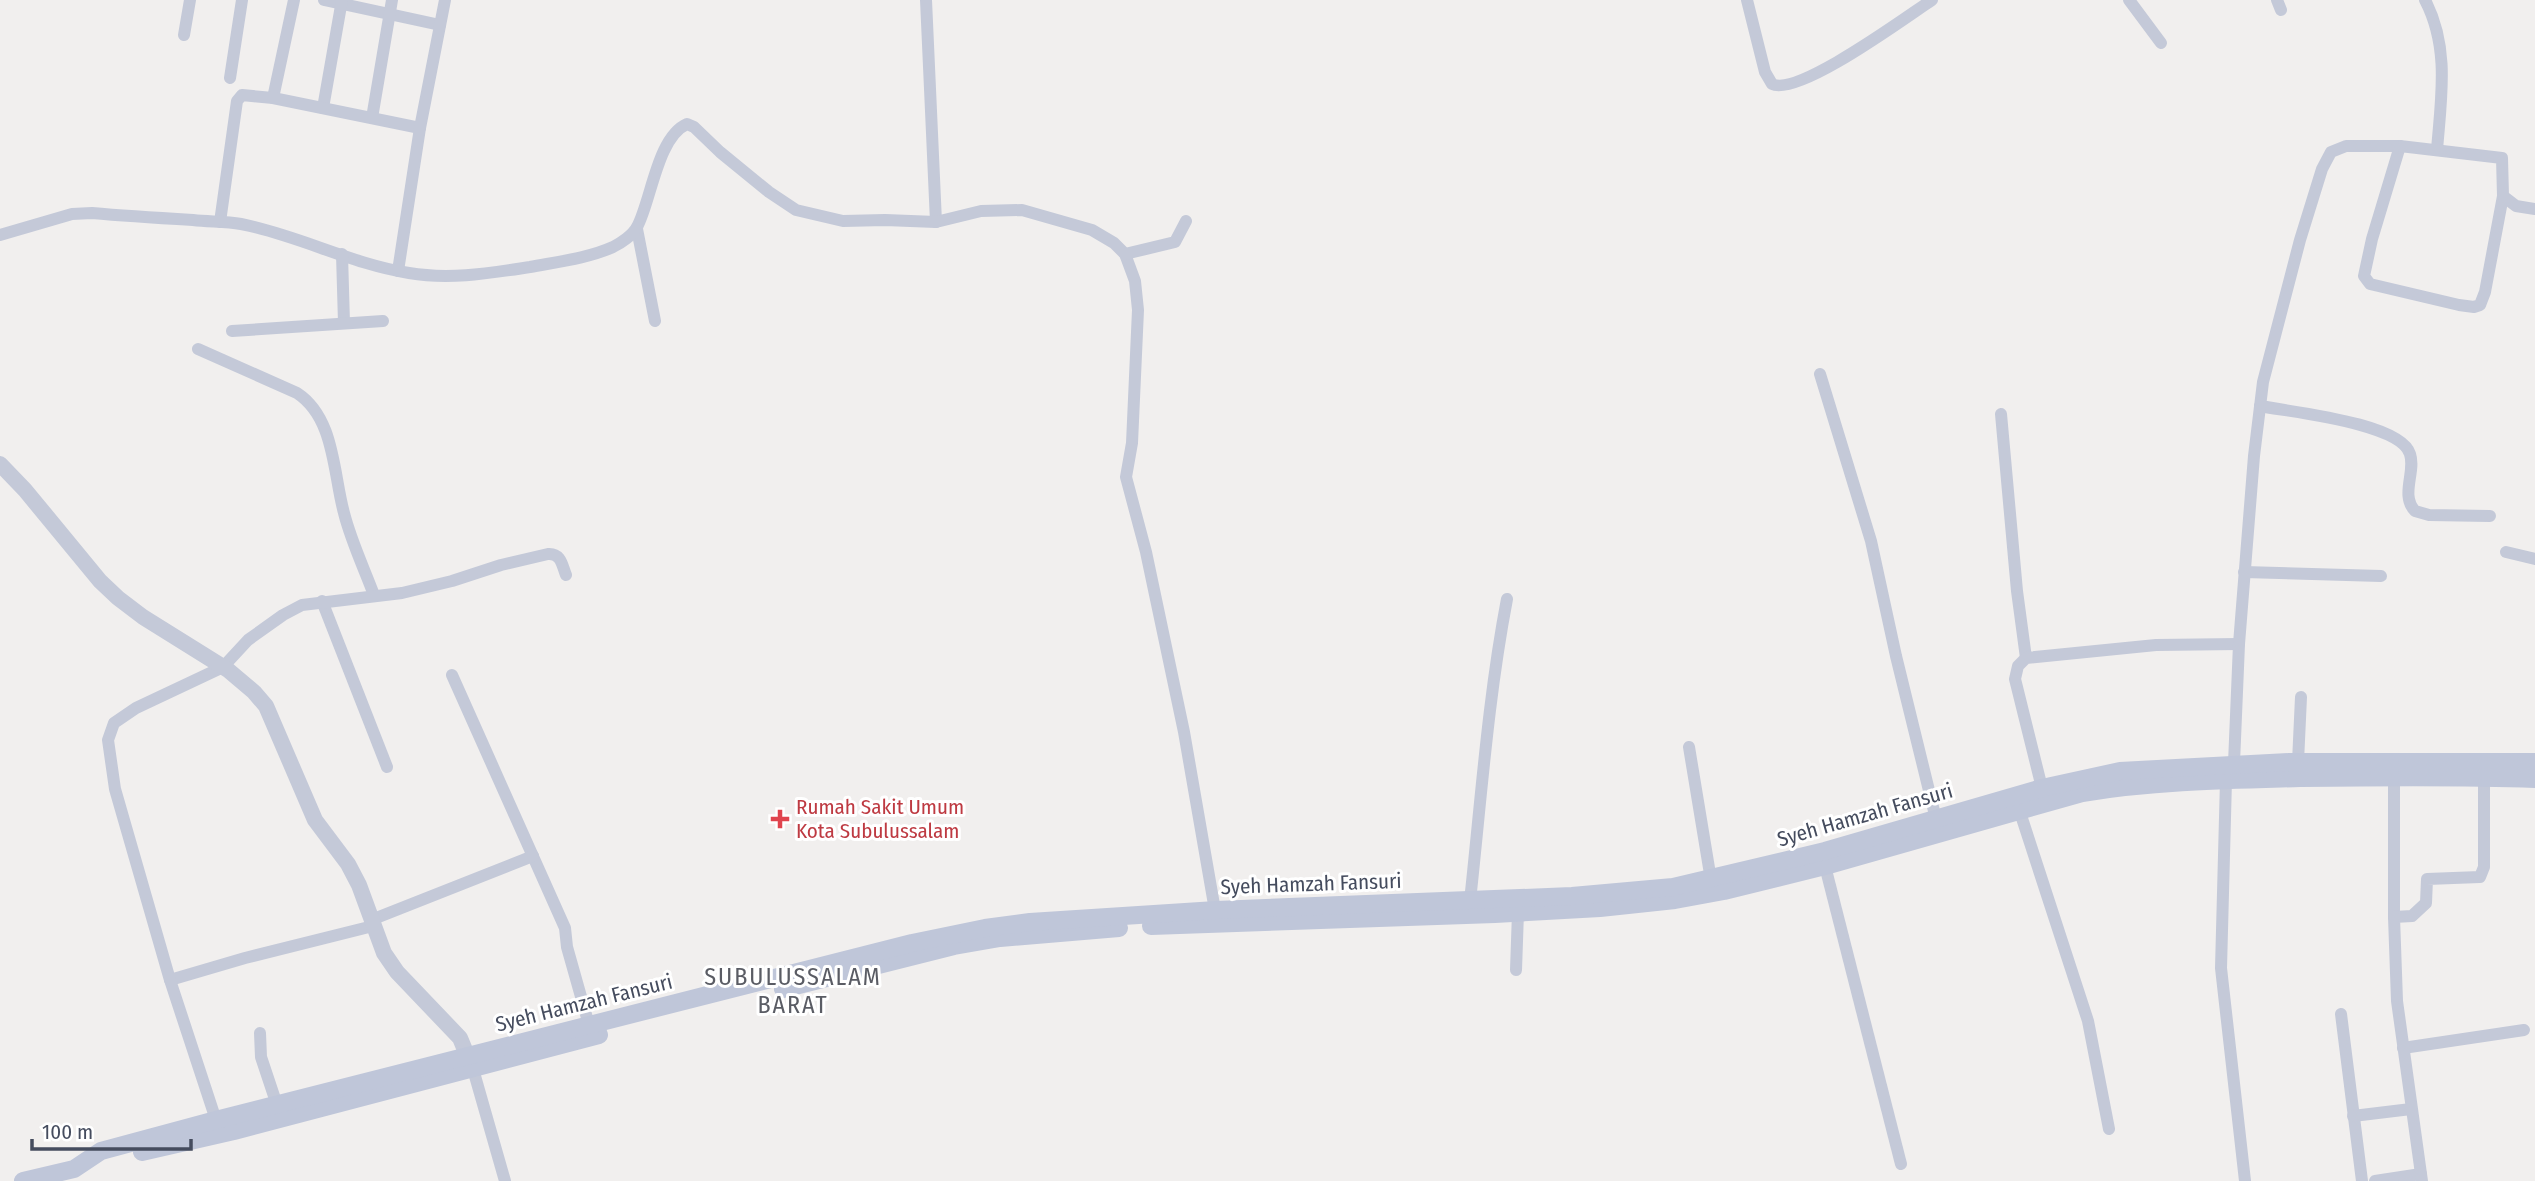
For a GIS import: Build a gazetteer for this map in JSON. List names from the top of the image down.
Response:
{
  "streets": {
    "main road": ["Syeh Hamzah Fansuri"]
  },
  "districts": ["SUBULUSSALAM BARAT"],
  "places": {
    "health": ["Rumah Sakit Umum Kota Subulussalam"]
  },
  "scale_bar": "100 m"
}
